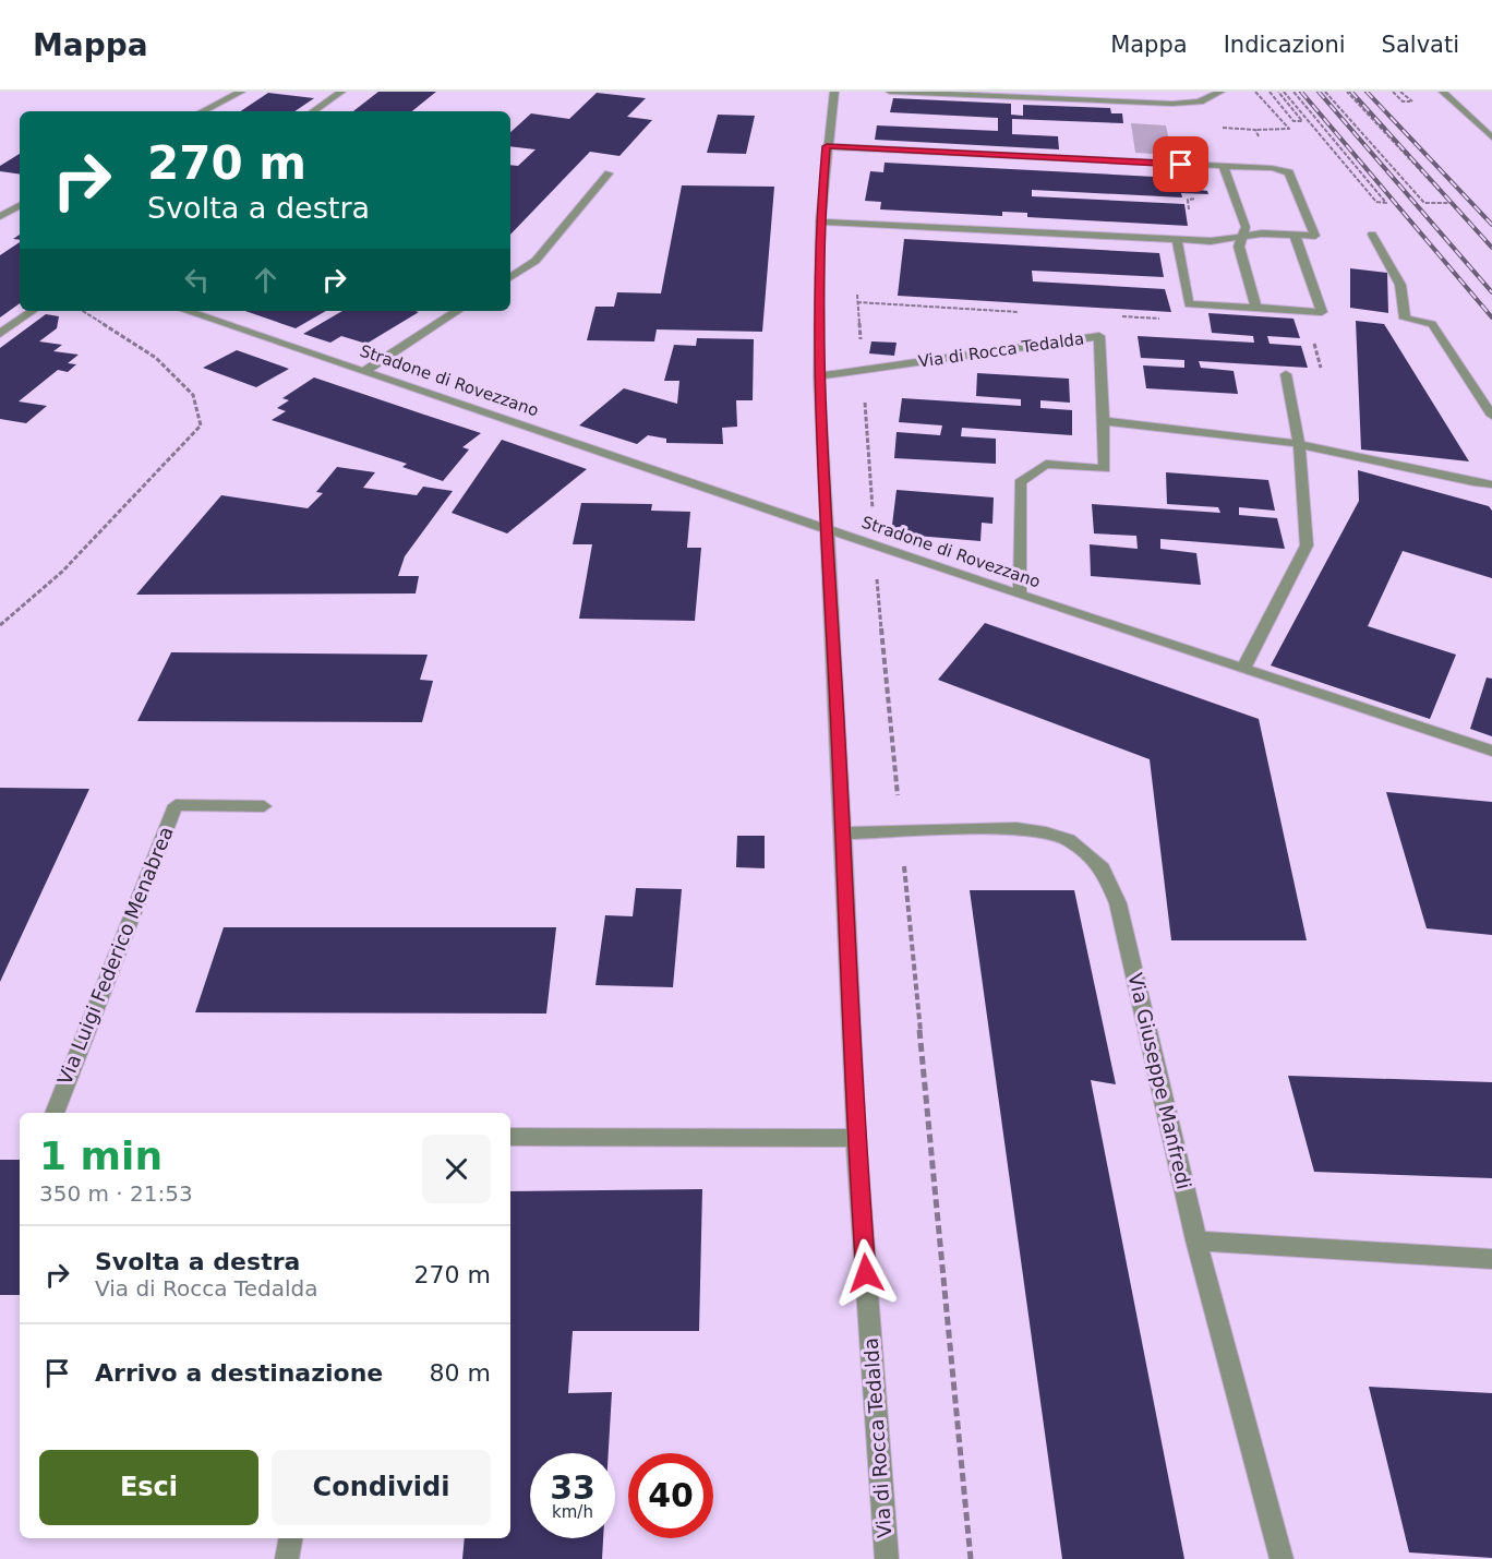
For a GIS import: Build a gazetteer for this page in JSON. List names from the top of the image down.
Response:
{
  "streets": {
    "street": [
      "Via di Rocca Tedalda",
      "Stradone di Rovezzano",
      "Via Luigi Federico Menabrea",
      "Via Giuseppe Manfredi"
    ]
  },
  "crossings": [
    ["Via di Rocca Tedalda", "Stradone di Rovezzano"],
    ["Via di Rocca Tedalda", "Via Giuseppe Manfredi"]
  ],
  "page": {
    "header": "Mappa",
    "nav": ["Mappa", "Indicazioni", "Salvati"],
    "turn": ["270 m", "Svolta a destra"],
    "heading": ["1 min", "350 m · 21:53"],
    "list": [
      {
        "name": "Svolta a destra",
        "note": "Via di Rocca Tedalda",
        "value": "270 m"
      },
      {
        "name": "Arrivo a destinazione",
        "value": "80 m"
      }
    ],
    "buttons": ["Esci", "Condividi"],
    "speed": "33 km/h",
    "limit": "40"
  }
}
